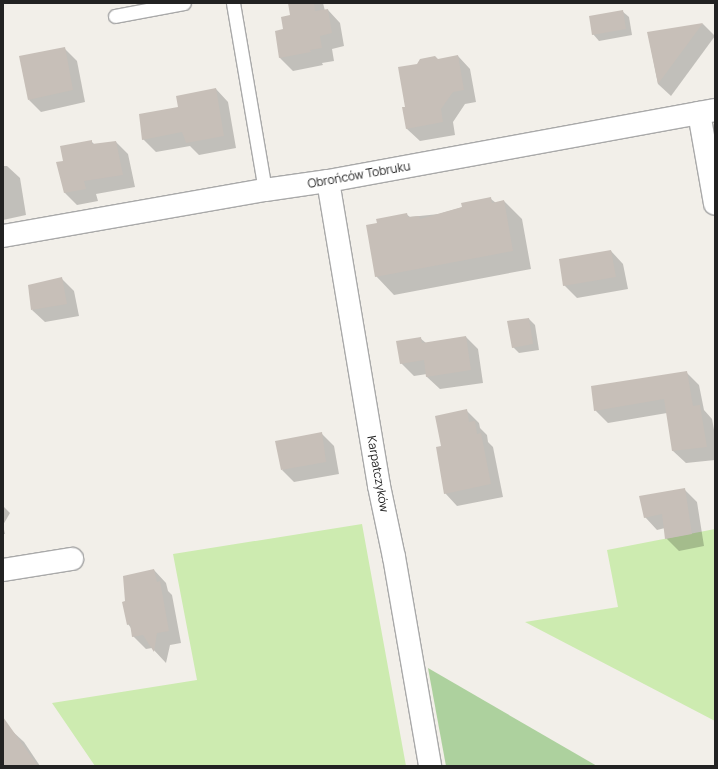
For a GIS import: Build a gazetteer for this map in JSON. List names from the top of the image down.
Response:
{
  "streets": {
    "street": ["Obrońców Tobruku", "Karpatczyków"]
  },
  "crossings": [
    ["Obrońców Tobruku", "Karpatczyków"]
  ]
}
